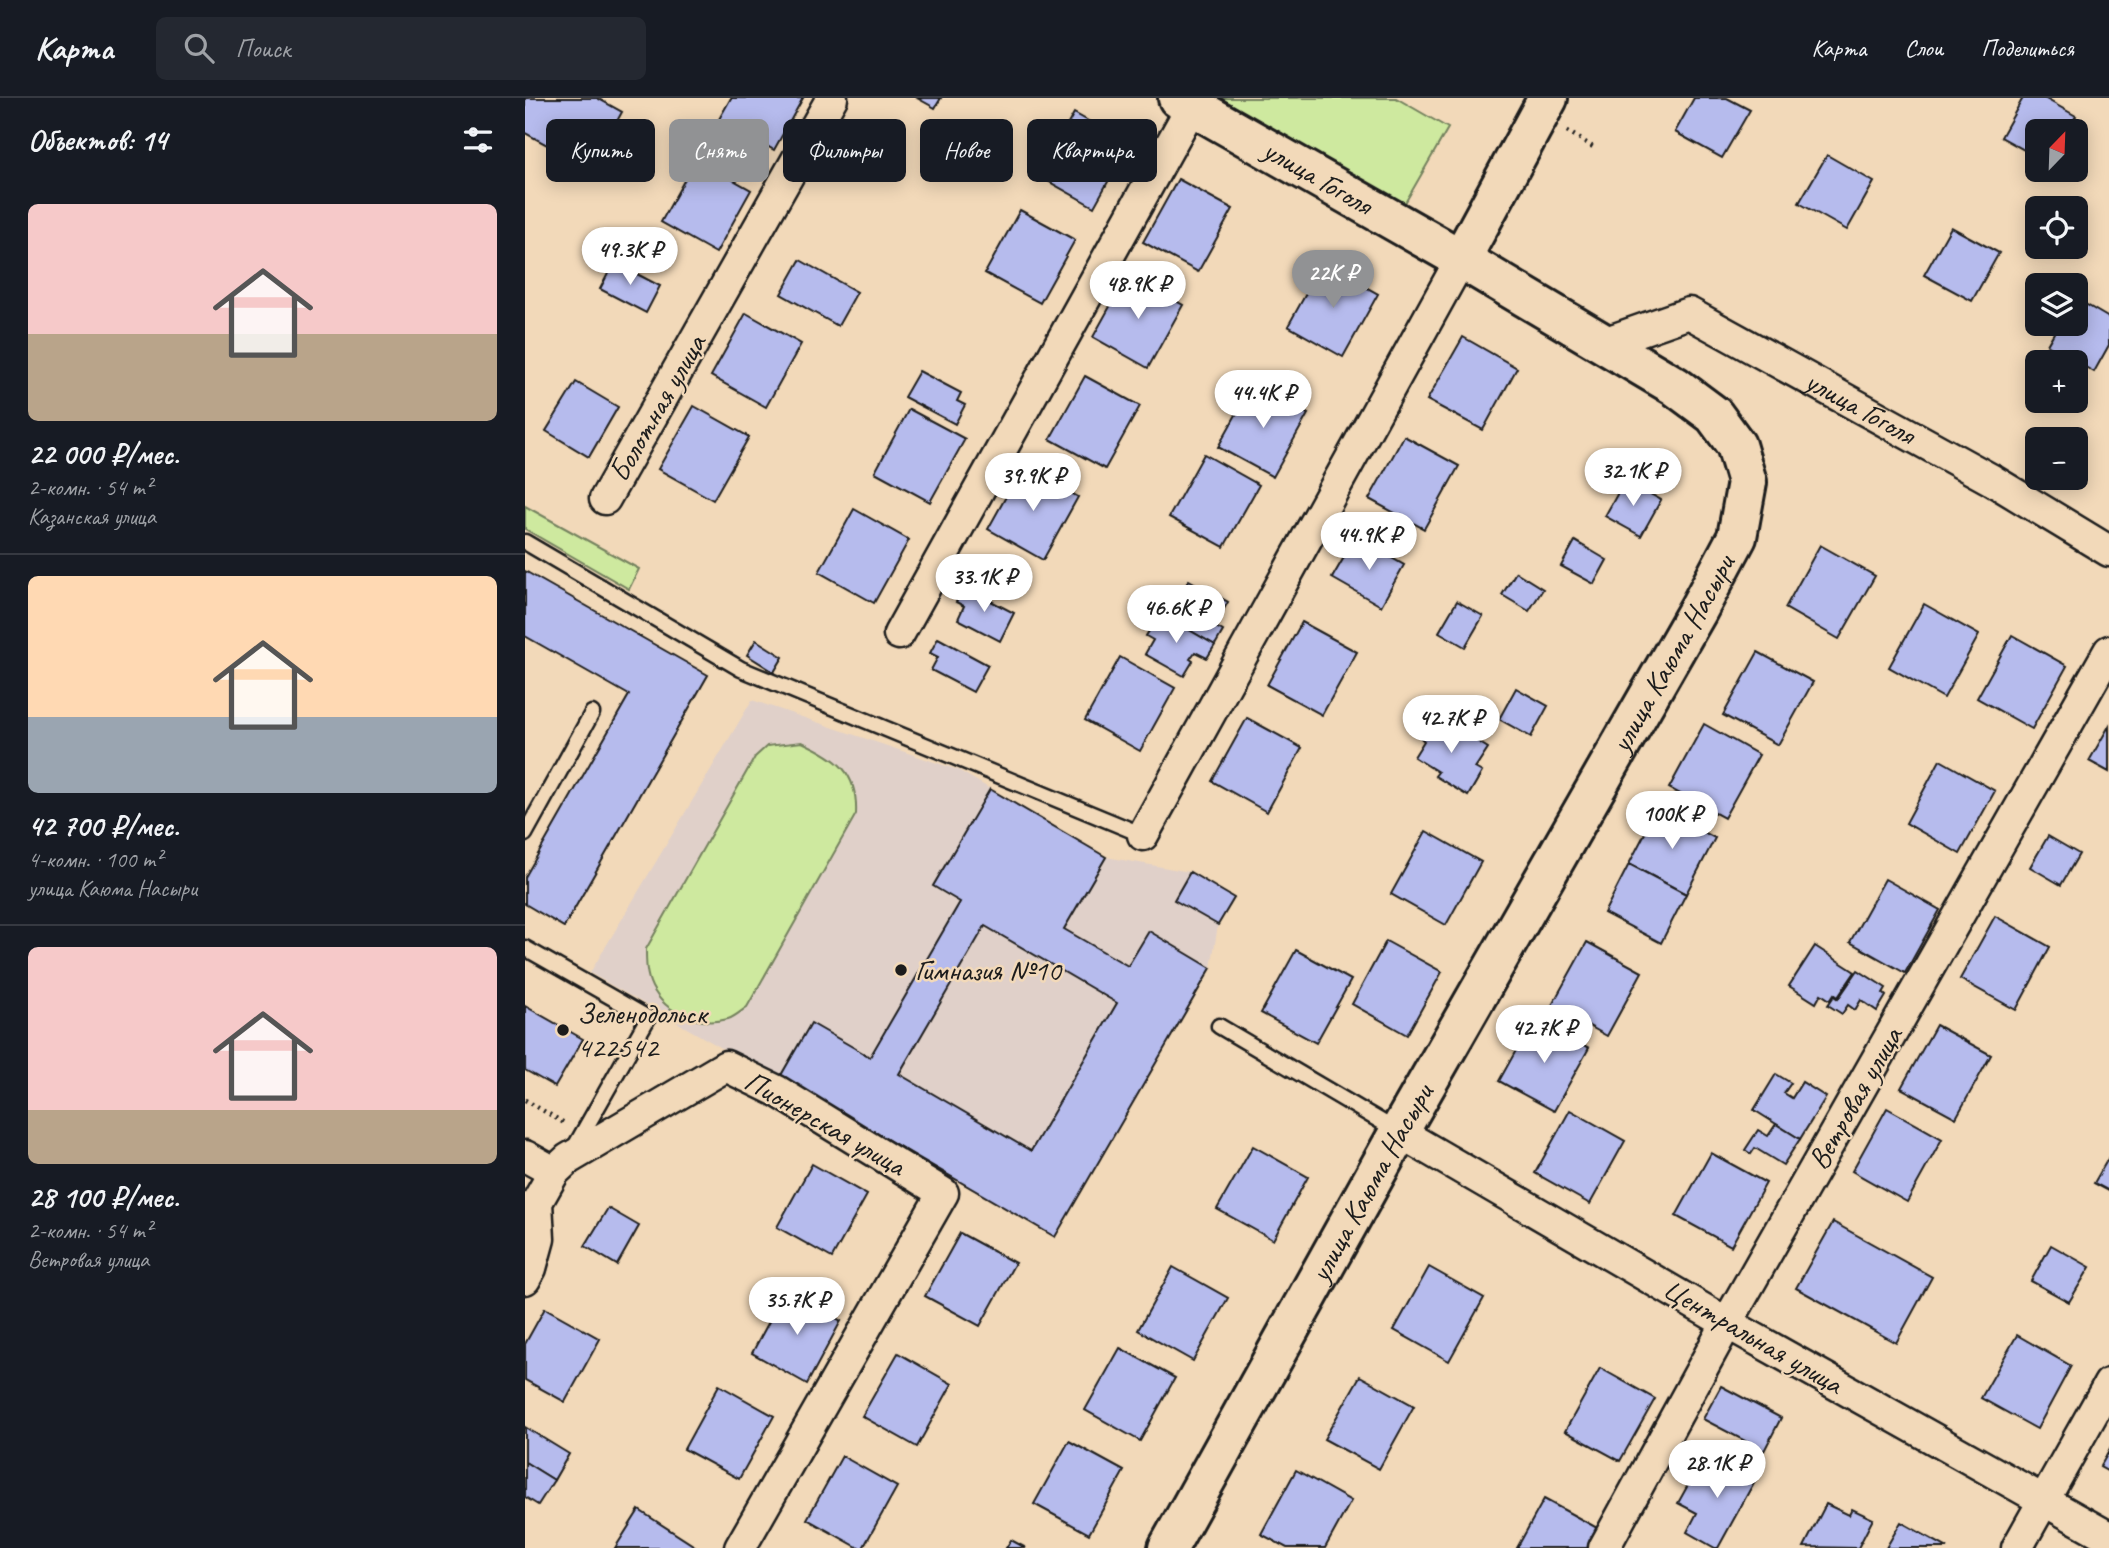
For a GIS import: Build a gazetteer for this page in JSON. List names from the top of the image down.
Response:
{
  "streets": {
    "main road": ["улица Гоголя", "улица Каюма Насыри"],
    "street": [
      "Болотная улица",
      "Ветровая улица",
      "Пионерская улица",
      "Центральная улица"
    ]
  },
  "crossings": [
    ["улица Гоголя", "улица Каюма Насыри"],
    ["улица Каюма Насыри", "Центральная улица"],
    ["Ветровая улица", "Центральная улица"]
  ],
  "places": ["Гимназия №10", "Зеленодольск 422542"],
  "north": "top right",
  "page": {
    "header": "Карта",
    "search": "Поиск",
    "nav": ["Карта", "Слои", "Поделиться"],
    "heading": "Объектов: 14",
    "map_buttons": ["+", "−"],
    "chip": [
      "Купить",
      "Снять",
      "Фильтры",
      "Новое",
      "Квартира"
    ],
    "list": [
      {
        "name": "22 000 ₽/мес.",
        "note": "2-комн. · 54 m² · Казанская улица"
      },
      {
        "name": "42 700 ₽/мес.",
        "note": "4-комн. · 100 m² · улица Каюма Насыри"
      },
      {
        "name": "28 100 ₽/мес.",
        "note": "2-комн. · 54 m² · Ветровая улица"
      }
    ],
    "price": [
      "49.3K ₽",
      "22K ₽",
      "48.9K ₽",
      "44.4K ₽",
      "32.1K ₽",
      "39.9K ₽",
      "44.9K ₽",
      "33.1K ₽",
      "46.6K ₽",
      "42.7K ₽",
      "100K ₽",
      "42.7K ₽",
      "35.7K ₽",
      "28.1K ₽"
    ]
  }
}
